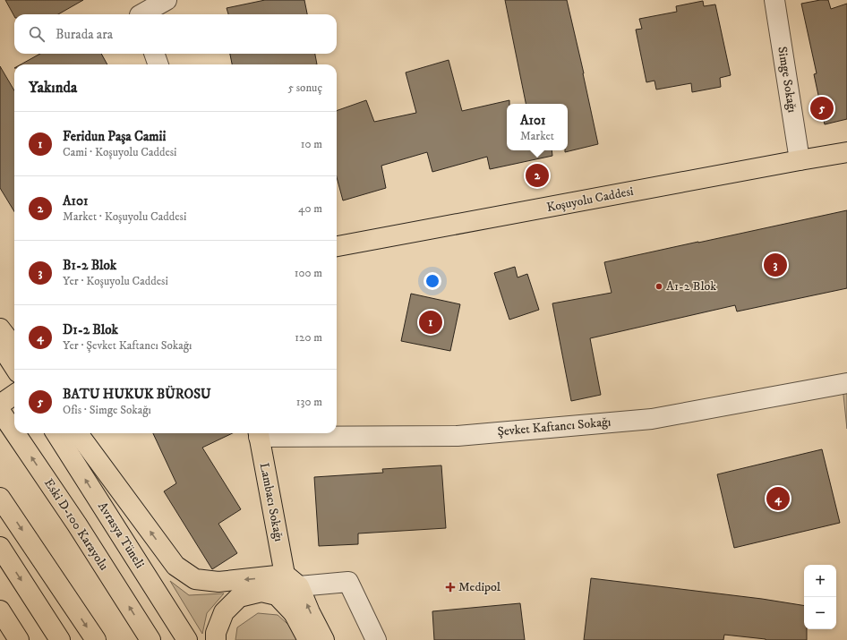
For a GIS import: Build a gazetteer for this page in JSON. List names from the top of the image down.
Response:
{
  "streets": {
    "main road": [
      "Koşuyolu Caddesi",
      "Lambacı Sokağı",
      "Eski D-100 Karayolu",
      "Avrasya Tüneli"
    ],
    "street": ["Simge Sokağı", "Şevket Kaftancı Sokağı"]
  },
  "crossings": [
    ["Simge Sokağı", "Koşuyolu Caddesi"],
    ["Şevket Kaftancı Sokağı", "Lambacı Sokağı"]
  ],
  "places": {
    "other": ["A1-2 Blok"],
    "health": ["Medipol"]
  },
  "page": {
    "search": "Burada ara",
    "heading": ["Yakında", "5 sonuç"],
    "pins": [
      "5",
      "2",
      "3",
      "1",
      "4"
    ],
    "popup": ["A101", "Market"],
    "list": [
      {
        "mark": "1",
        "name": "Feridun Paşa Camii",
        "note": "Cami · Koşuyolu Caddesi",
        "value": "10 m"
      },
      {
        "mark": "2",
        "name": "A101",
        "note": "Market · Koşuyolu Caddesi",
        "value": "40 m"
      },
      {
        "mark": "3",
        "name": "B1-2 Blok",
        "note": "Yer · Koşuyolu Caddesi",
        "value": "100 m"
      },
      {
        "mark": "4",
        "name": "D1-2 Blok",
        "note": "Yer · Şevket Kaftancı Sokağı",
        "value": "120 m"
      },
      {
        "mark": "5",
        "name": "BATU HUKUK BÜROSU",
        "note": "Ofis · Simge Sokağı",
        "value": "130 m"
      }
    ],
    "map_buttons": ["+", "−"]
  }
}
